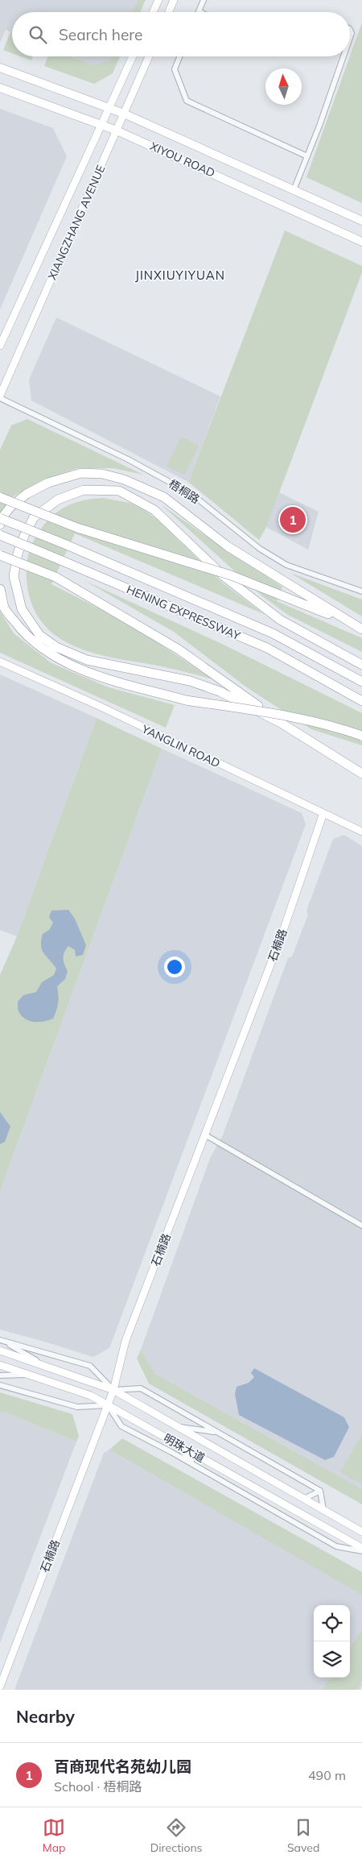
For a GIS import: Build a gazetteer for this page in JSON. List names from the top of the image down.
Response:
{
  "streets": {
    "highway": ["HENING EXPRESSWAY"],
    "main road": [
      "XIYOU ROAD",
      "XIANGZHANG AVENUE",
      "YANGLIN ROAD",
      "石楠路",
      "明珠大道"
    ],
    "street": ["梧桐路"]
  },
  "crossings": [
    ["XIYOU ROAD", "XIANGZHANG AVENUE"],
    ["XIANGZHANG AVENUE", "梧桐路"],
    ["YANGLIN ROAD", "石楠路"],
    ["石楠路", "明珠大道"]
  ],
  "districts": ["JINXIUYIYUAN"],
  "north": "top",
  "page": {
    "search": "Search here",
    "pins": "1",
    "heading": "Nearby",
    "list": [
      {
        "mark": "1",
        "name": "百商现代名苑幼儿园",
        "note": "School · 梧桐路",
        "value": "490 m"
      }
    ],
    "nav": ["Map", "Directions", "Saved"]
  }
}
